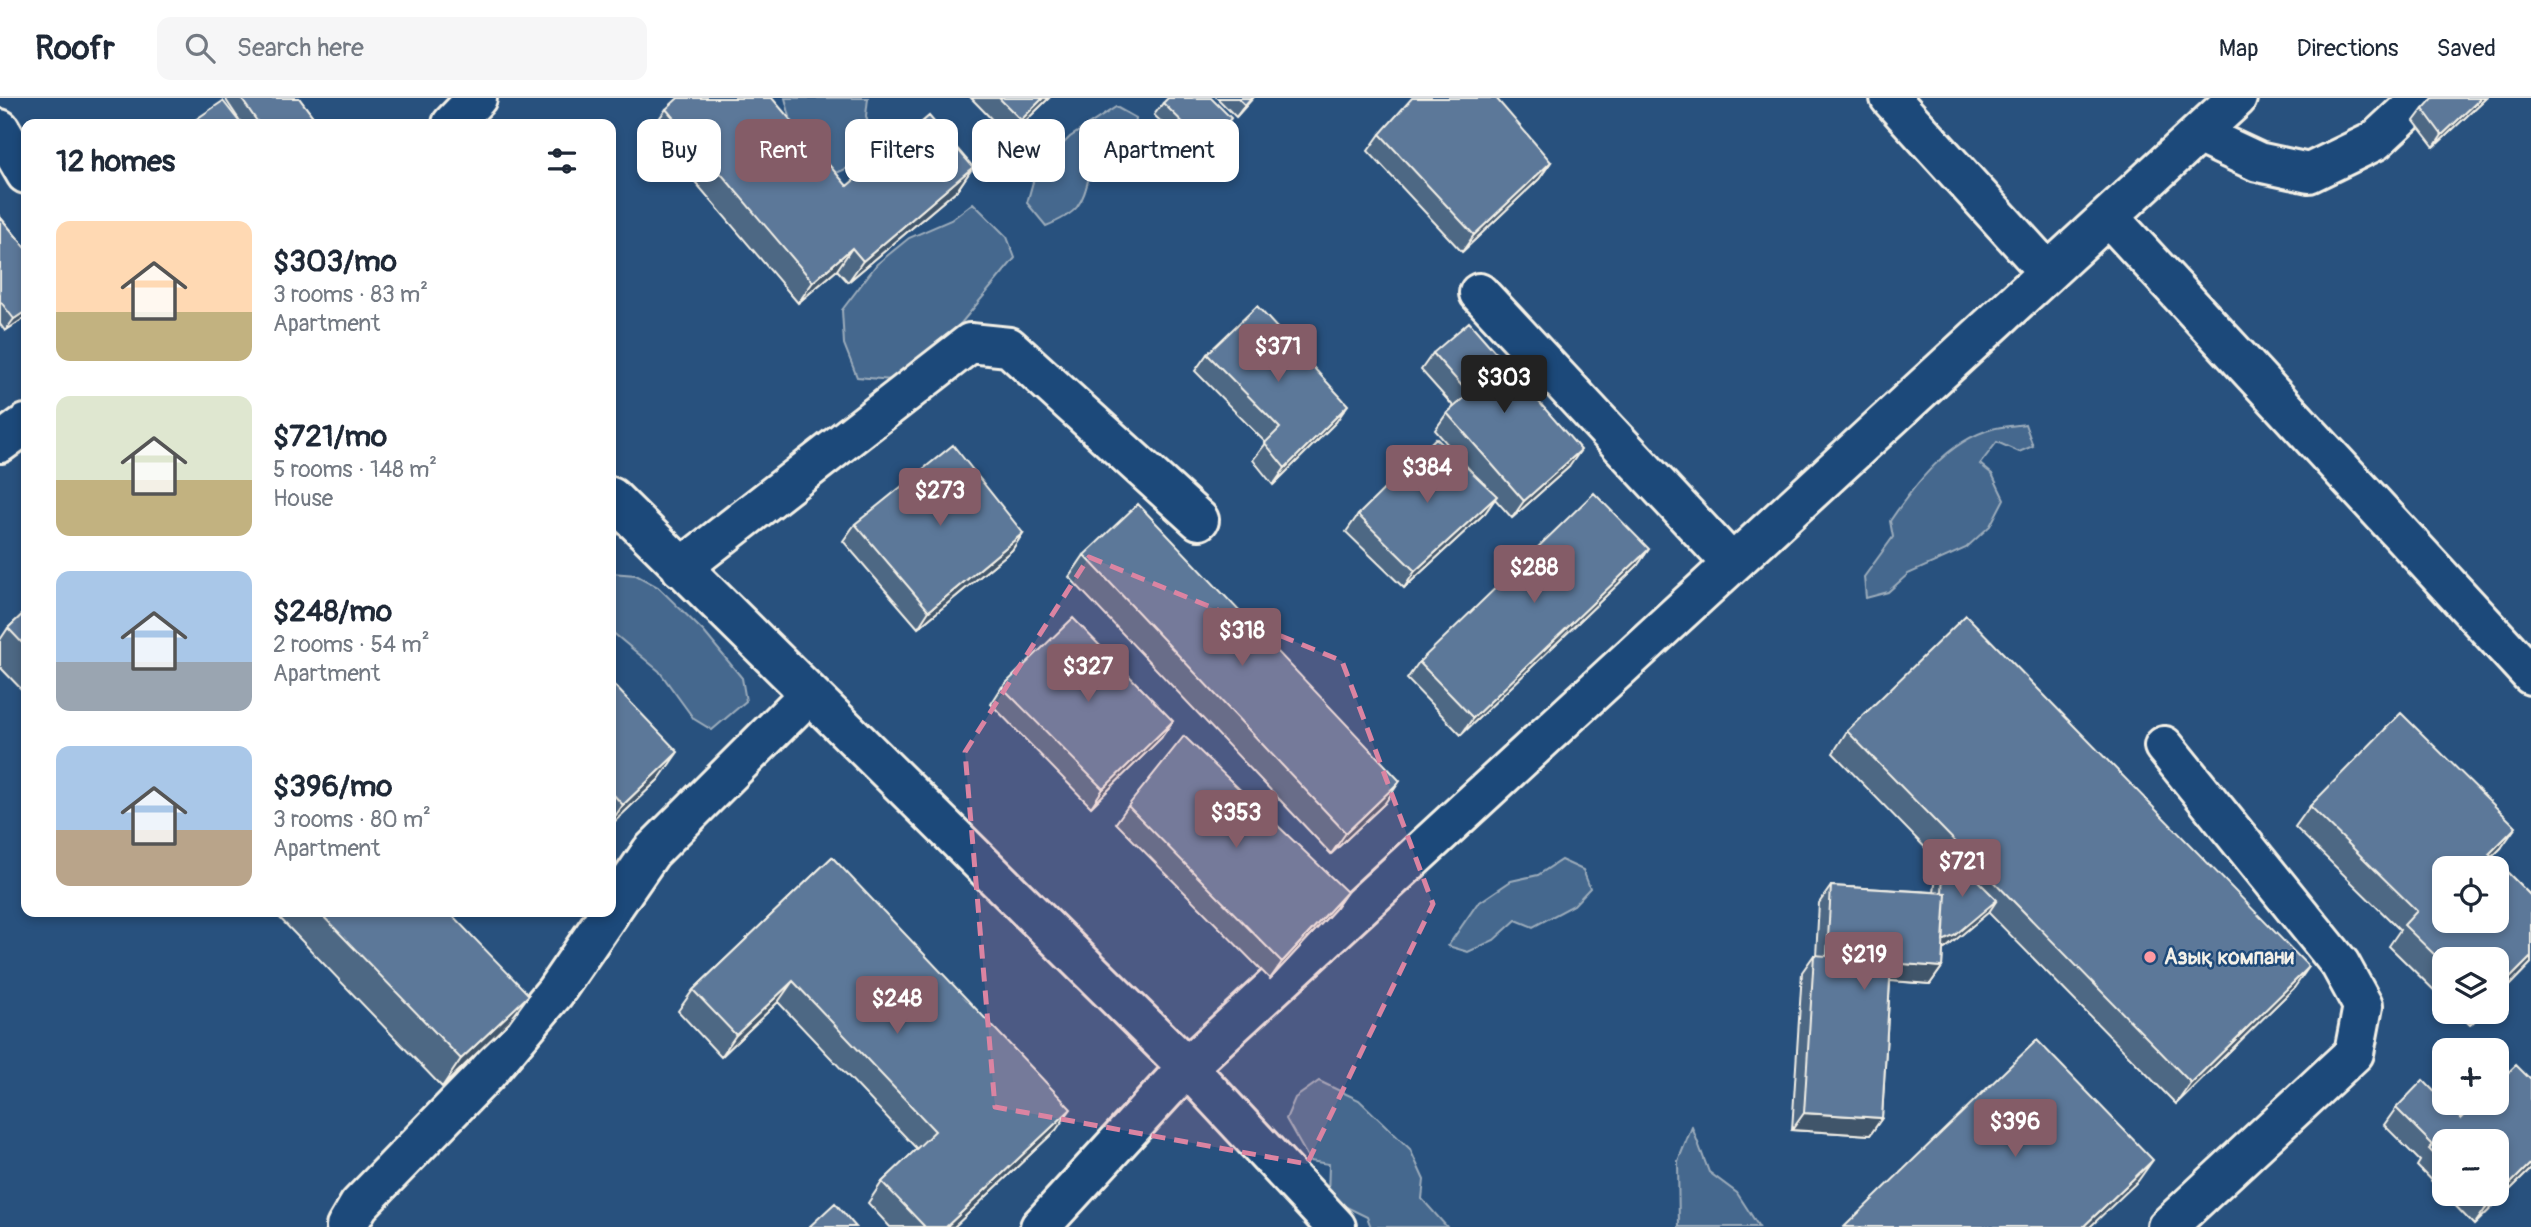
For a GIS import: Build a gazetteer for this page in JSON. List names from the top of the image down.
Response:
{
  "places": ["Азық компани"],
  "page": {
    "header": "Roofr",
    "search": "Search here",
    "nav": ["Map", "Directions", "Saved"],
    "chip": [
      "Buy",
      "Rent",
      "Filters",
      "New",
      "Apartment"
    ],
    "heading": "12 homes",
    "list": [
      {
        "name": "$303/mo",
        "note": "3 rooms · 83 m² · Apartment"
      },
      {
        "name": "$721/mo",
        "note": "5 rooms · 148 m² · House"
      },
      {
        "name": "$248/mo",
        "note": "2 rooms · 54 m² · Apartment"
      },
      {
        "name": "$396/mo",
        "note": "3 rooms · 80 m² · Apartment"
      }
    ],
    "price": [
      "$371",
      "$303",
      "$384",
      "$273",
      "$288",
      "$318",
      "$327",
      "$353",
      "$721",
      "$219",
      "$248",
      "$396"
    ],
    "map_buttons": ["+", "−"]
  }
}
